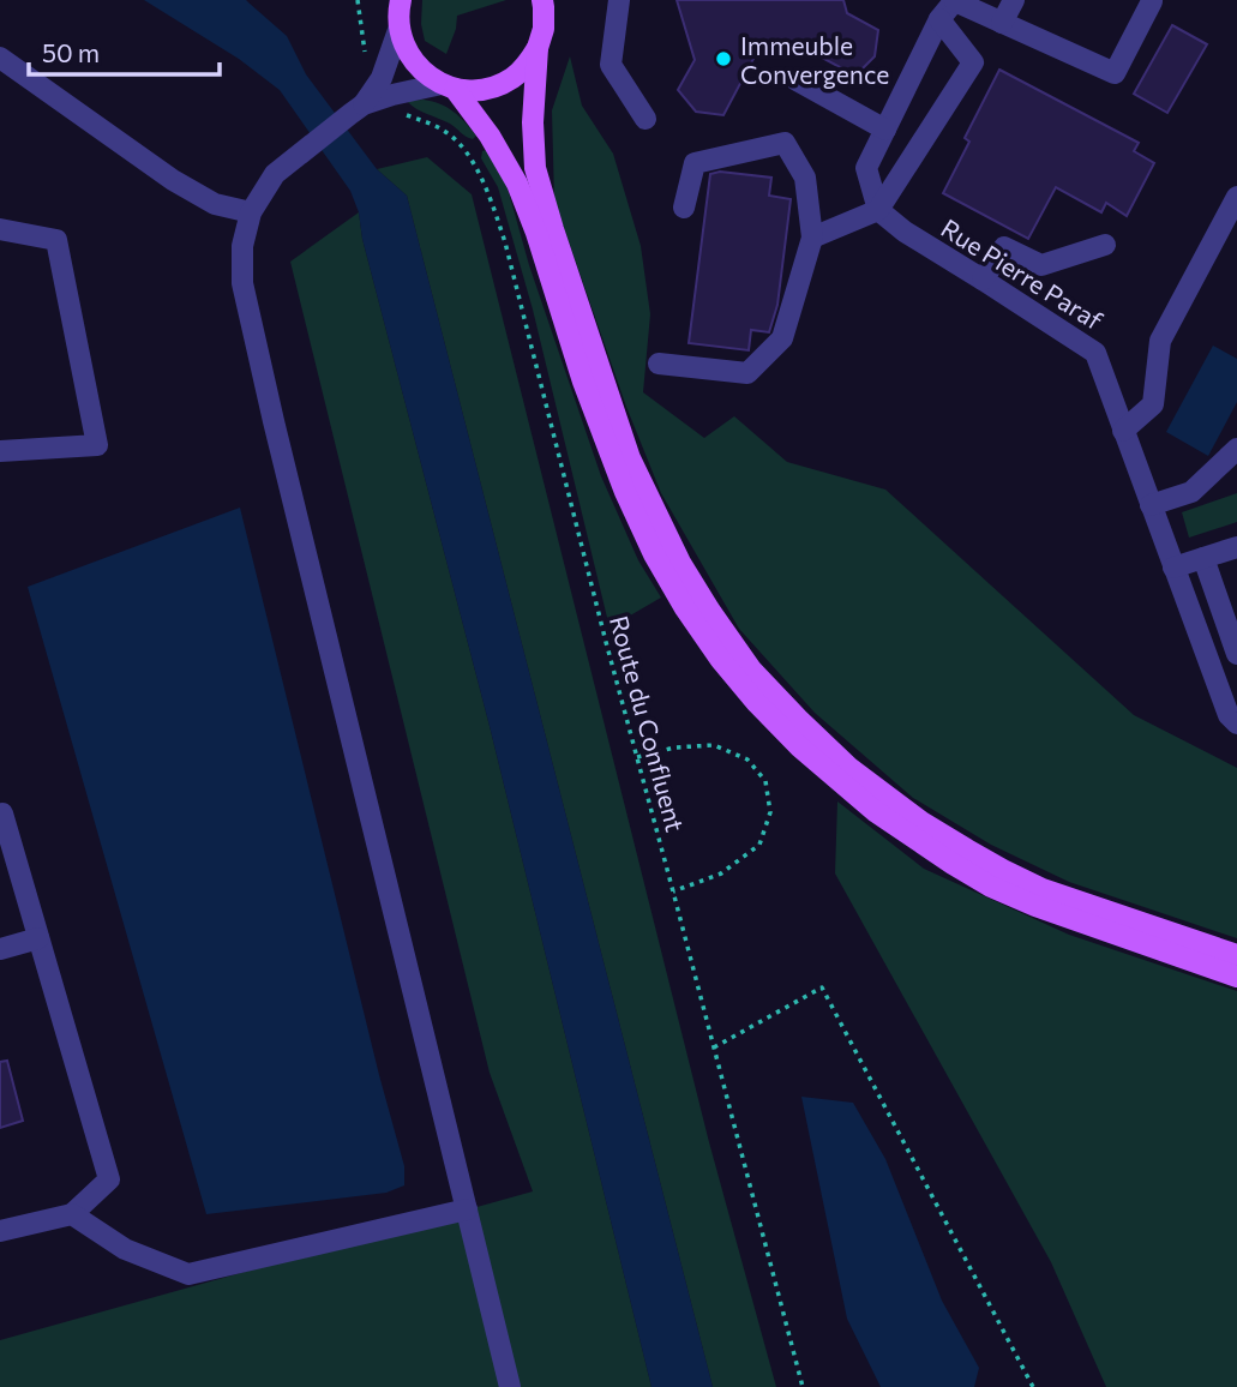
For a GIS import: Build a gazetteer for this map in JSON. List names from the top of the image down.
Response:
{
  "streets": {
    "street": ["Rue Pierre Paraf"],
    "path": ["Route du Confluent"]
  },
  "places": ["Immeuble Convergence"],
  "scale_bar": "50 m"
}
